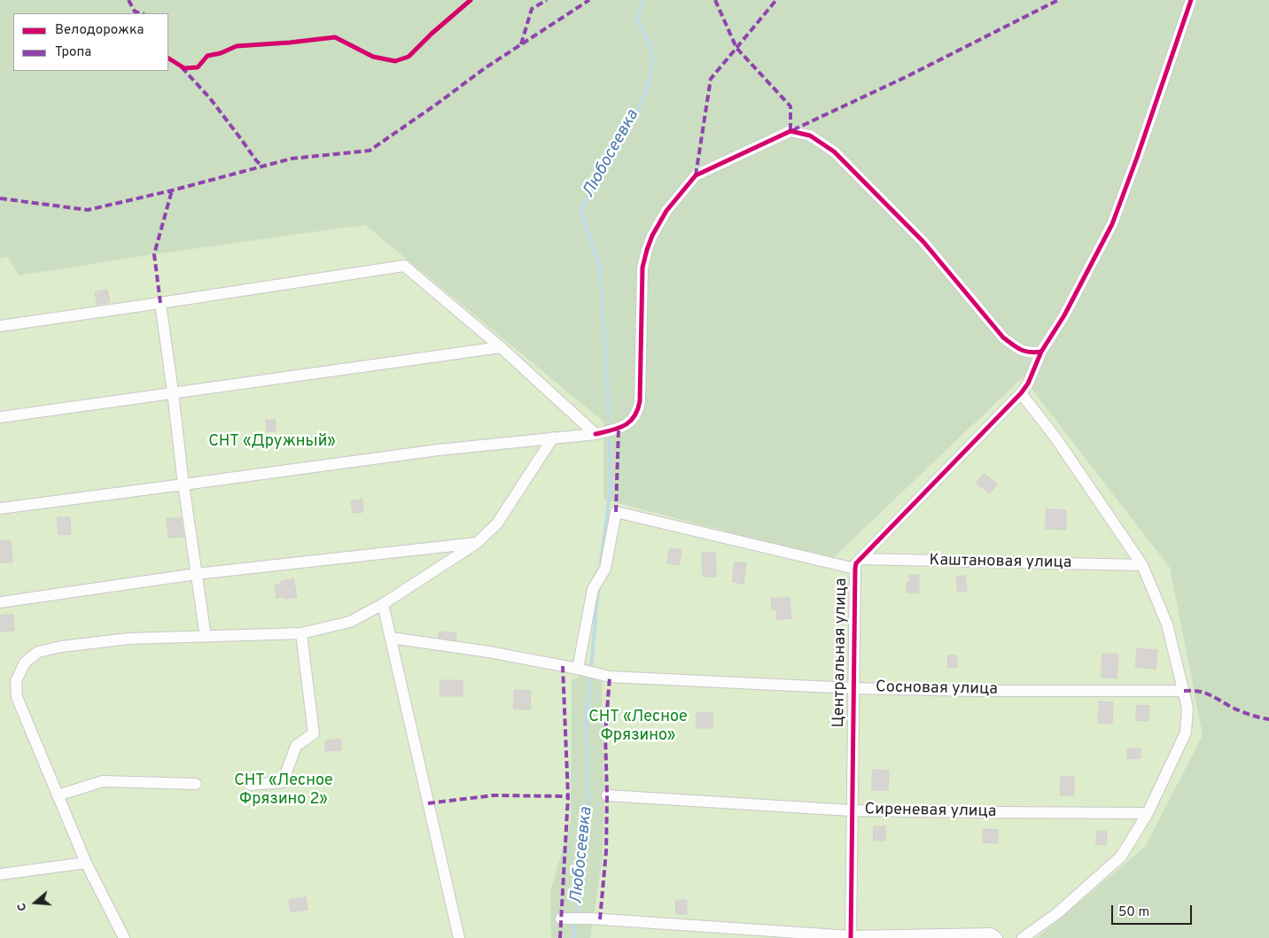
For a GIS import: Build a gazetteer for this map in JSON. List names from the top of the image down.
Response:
{
  "streets": {
    "street": [
      "Каштановая улица",
      "Центральная улица",
      "Сосновая улица",
      "Сиреневая улица"
    ]
  },
  "crossings": [
    ["Каштановая улица", "Центральная улица"],
    ["Каштановая улица", "Сосновая улица"],
    ["Центральная улица", "Сосновая улица"],
    ["Центральная улица", "Сиреневая улица"]
  ],
  "water": ["Любосеевка"],
  "parks": ["СНТ «Дружный»", "СНТ «Лесное Фрязино»", "СНТ «Лесное Фрязино 2»"],
  "legend": ["Велодорожка", "Тропа"],
  "scale_bar": "50 m",
  "north": "left"
}
